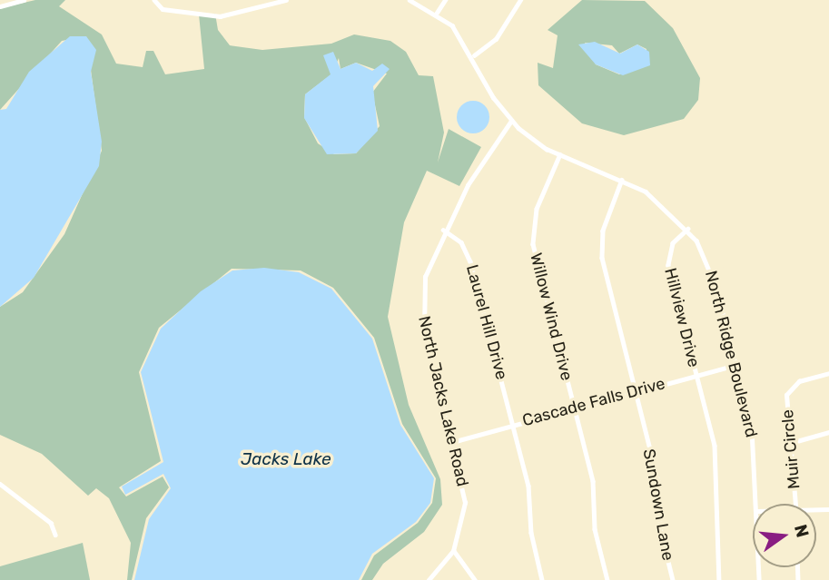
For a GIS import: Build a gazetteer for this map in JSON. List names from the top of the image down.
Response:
{
  "streets": {
    "street": [
      "Willow Wind Drive",
      "Hillview Drive",
      "Laurel Hill Drive",
      "North Ridge Boulevard",
      "North Jacks Lake Road",
      "Cascade Falls Drive",
      "Muir Circle",
      "Sundown Lane"
    ]
  },
  "crossings": [
    ["Willow Wind Drive", "North Ridge Boulevard"],
    ["Willow Wind Drive", "Cascade Falls Drive"],
    ["Hillview Drive", "North Ridge Boulevard"],
    ["Hillview Drive", "Cascade Falls Drive"],
    ["Laurel Hill Drive", "North Jacks Lake Road"],
    ["Laurel Hill Drive", "Cascade Falls Drive"],
    ["North Ridge Boulevard", "North Jacks Lake Road"],
    ["North Ridge Boulevard", "Cascade Falls Drive"],
    ["North Ridge Boulevard", "Sundown Lane"],
    ["North Jacks Lake Road", "Cascade Falls Drive"],
    ["Cascade Falls Drive", "Sundown Lane"]
  ],
  "water": ["Jacks Lake"],
  "north": "right"
}
